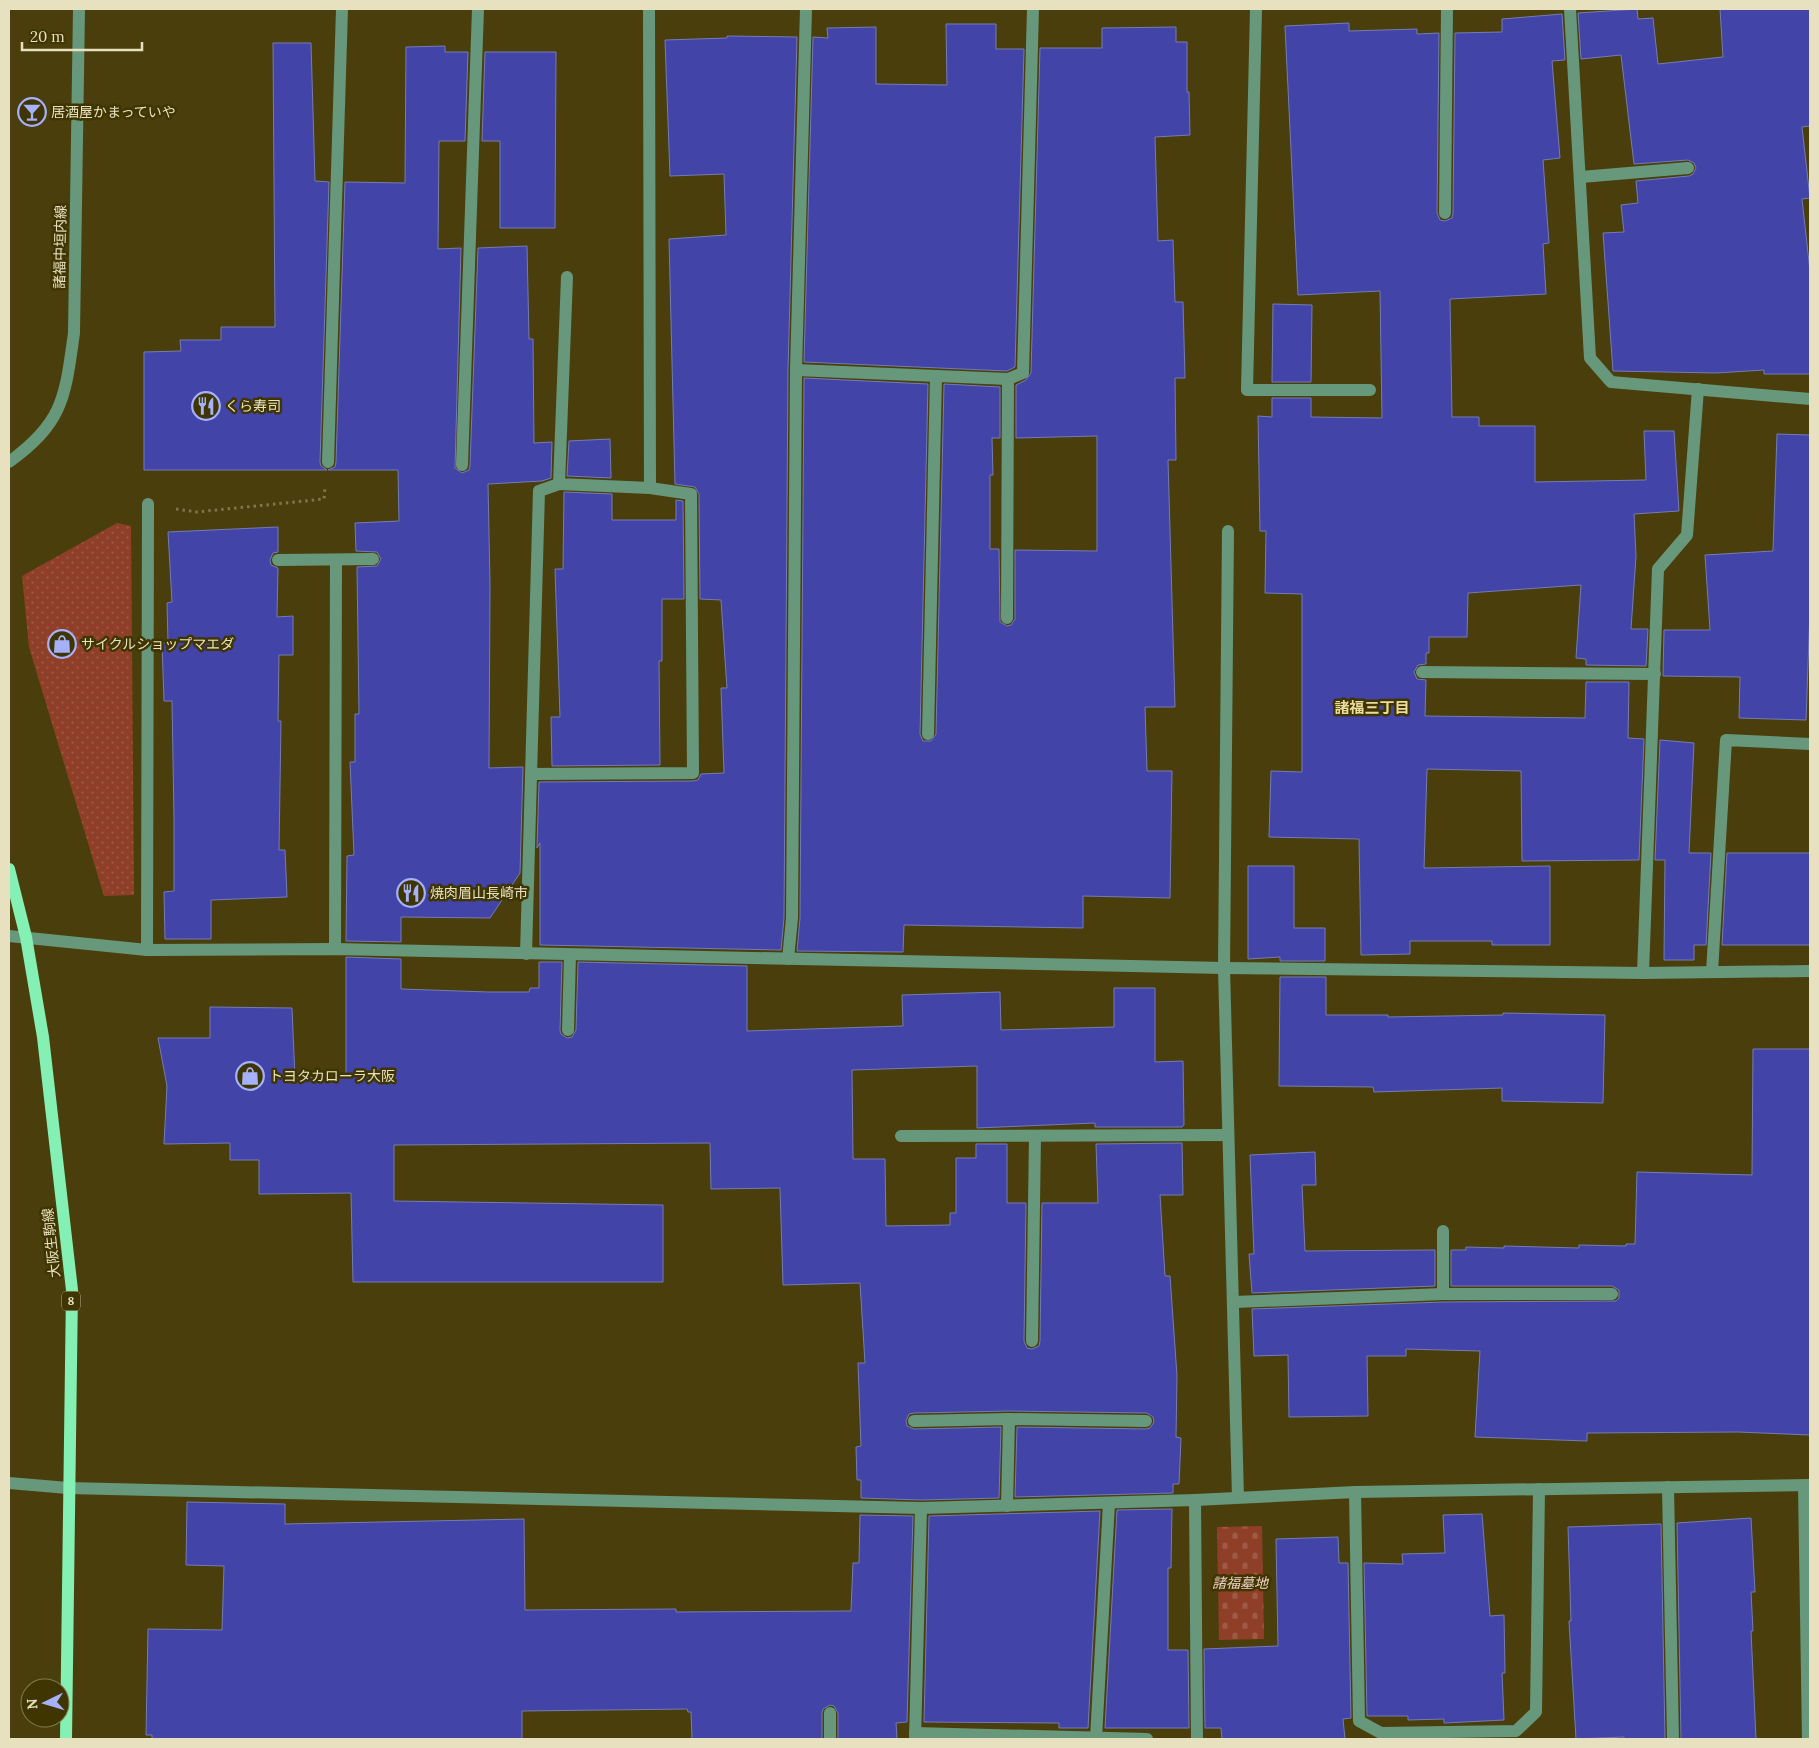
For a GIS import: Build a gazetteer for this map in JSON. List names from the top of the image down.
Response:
{
  "streets": {
    "main road": ["大阪生駒線", "8"],
    "street": ["諸福中垣内線"]
  },
  "districts": ["諸福三丁目"],
  "parks": ["諸福墓地"],
  "places": {
    "bar": ["居酒屋かまっていや"],
    "restaurant": ["くら寿司", "焼肉眉山長崎市"],
    "shop": ["サイクルショップマエダ", "トヨタカローラ大阪"]
  },
  "scale_bar": "20 m",
  "north": "left"
}
